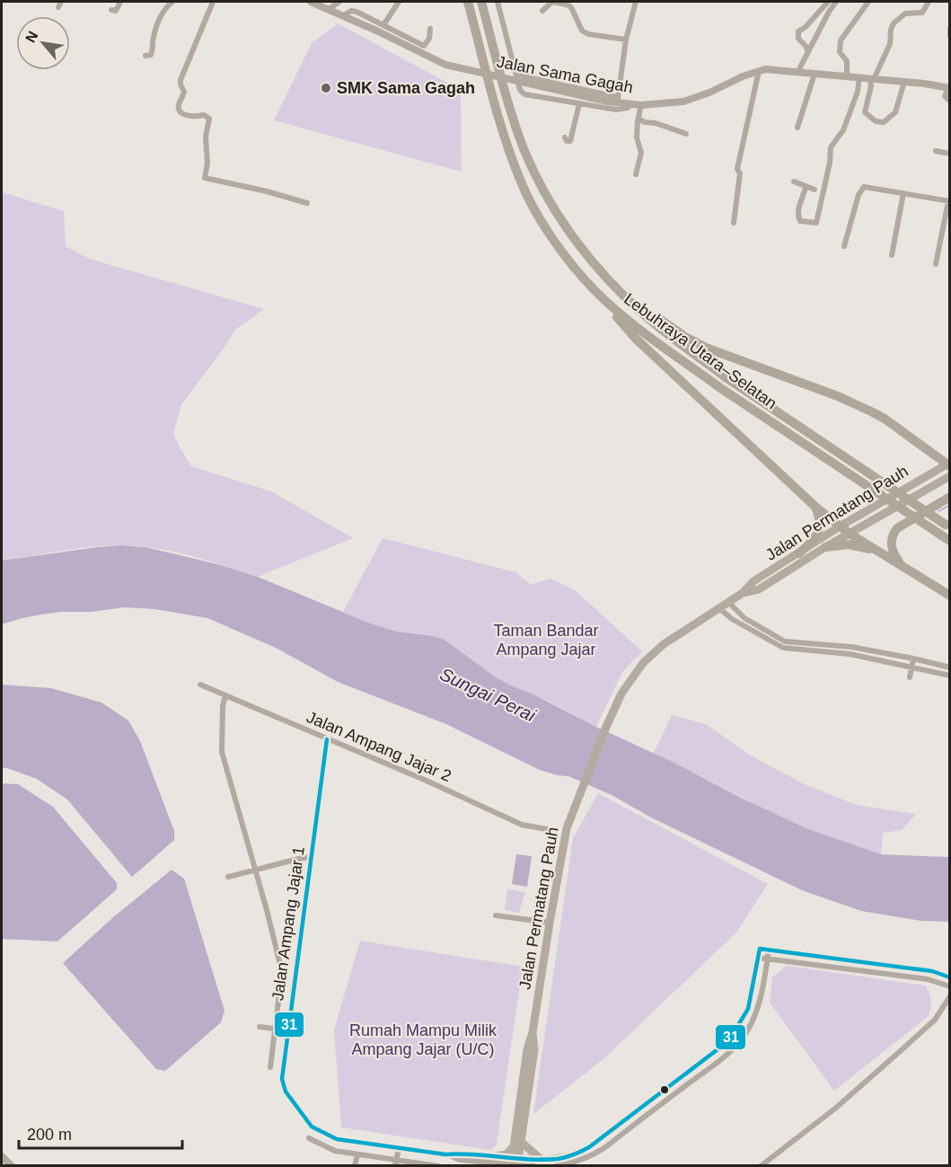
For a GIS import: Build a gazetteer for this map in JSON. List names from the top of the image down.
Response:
{
  "streets": {
    "highway": ["Lebuhraya Utara–Selatan"],
    "main road": ["Jalan Permatang Pauh"],
    "street": ["Jalan Sama Gagah", "Jalan Ampang Jajar 2", "Jalan Ampang Jajar 1"]
  },
  "crossings": [
    ["Jalan Permatang Pauh", "Jalan Ampang Jajar 1"],
    ["Jalan Ampang Jajar 2", "Jalan Ampang Jajar 1"]
  ],
  "water": ["Sungai Perai"],
  "parks": ["Taman Bandar Ampang Jajar", "Rumah Mampu Milik Ampang Jajar (U/C)"],
  "places": ["SMK Sama Gagah"],
  "lines": ["transit line 31"],
  "scale_bar": "200 m",
  "north": "top left"
}
